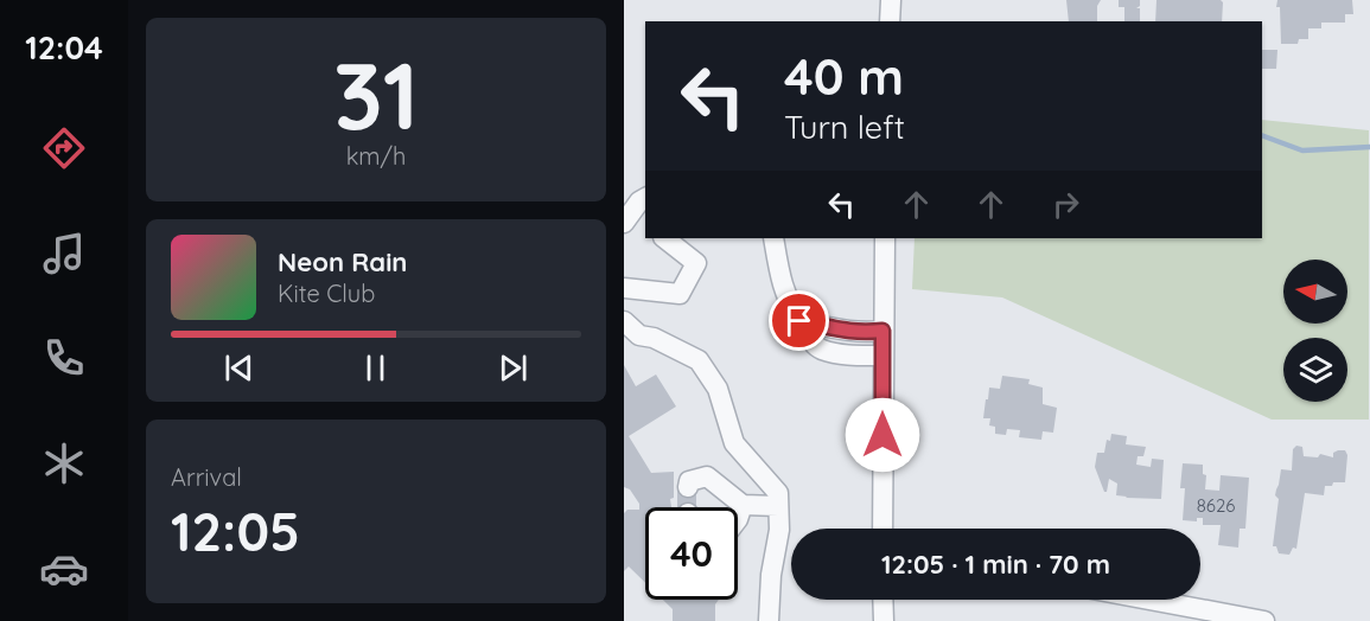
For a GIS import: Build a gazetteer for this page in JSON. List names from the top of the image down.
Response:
{
  "house_numbers": ["8626"],
  "north": "left",
  "page": {
    "tabs": "12:04",
    "tile": [
      ["31", "km/h"],
      ["Arrival", "12:05"]
    ],
    "turn": ["40 m", "Turn left"],
    "song": ["Neon Rain", "Kite Club"],
    "limit": "40",
    "trip": "12:05 · 1 min · 70 m"
  }
}
